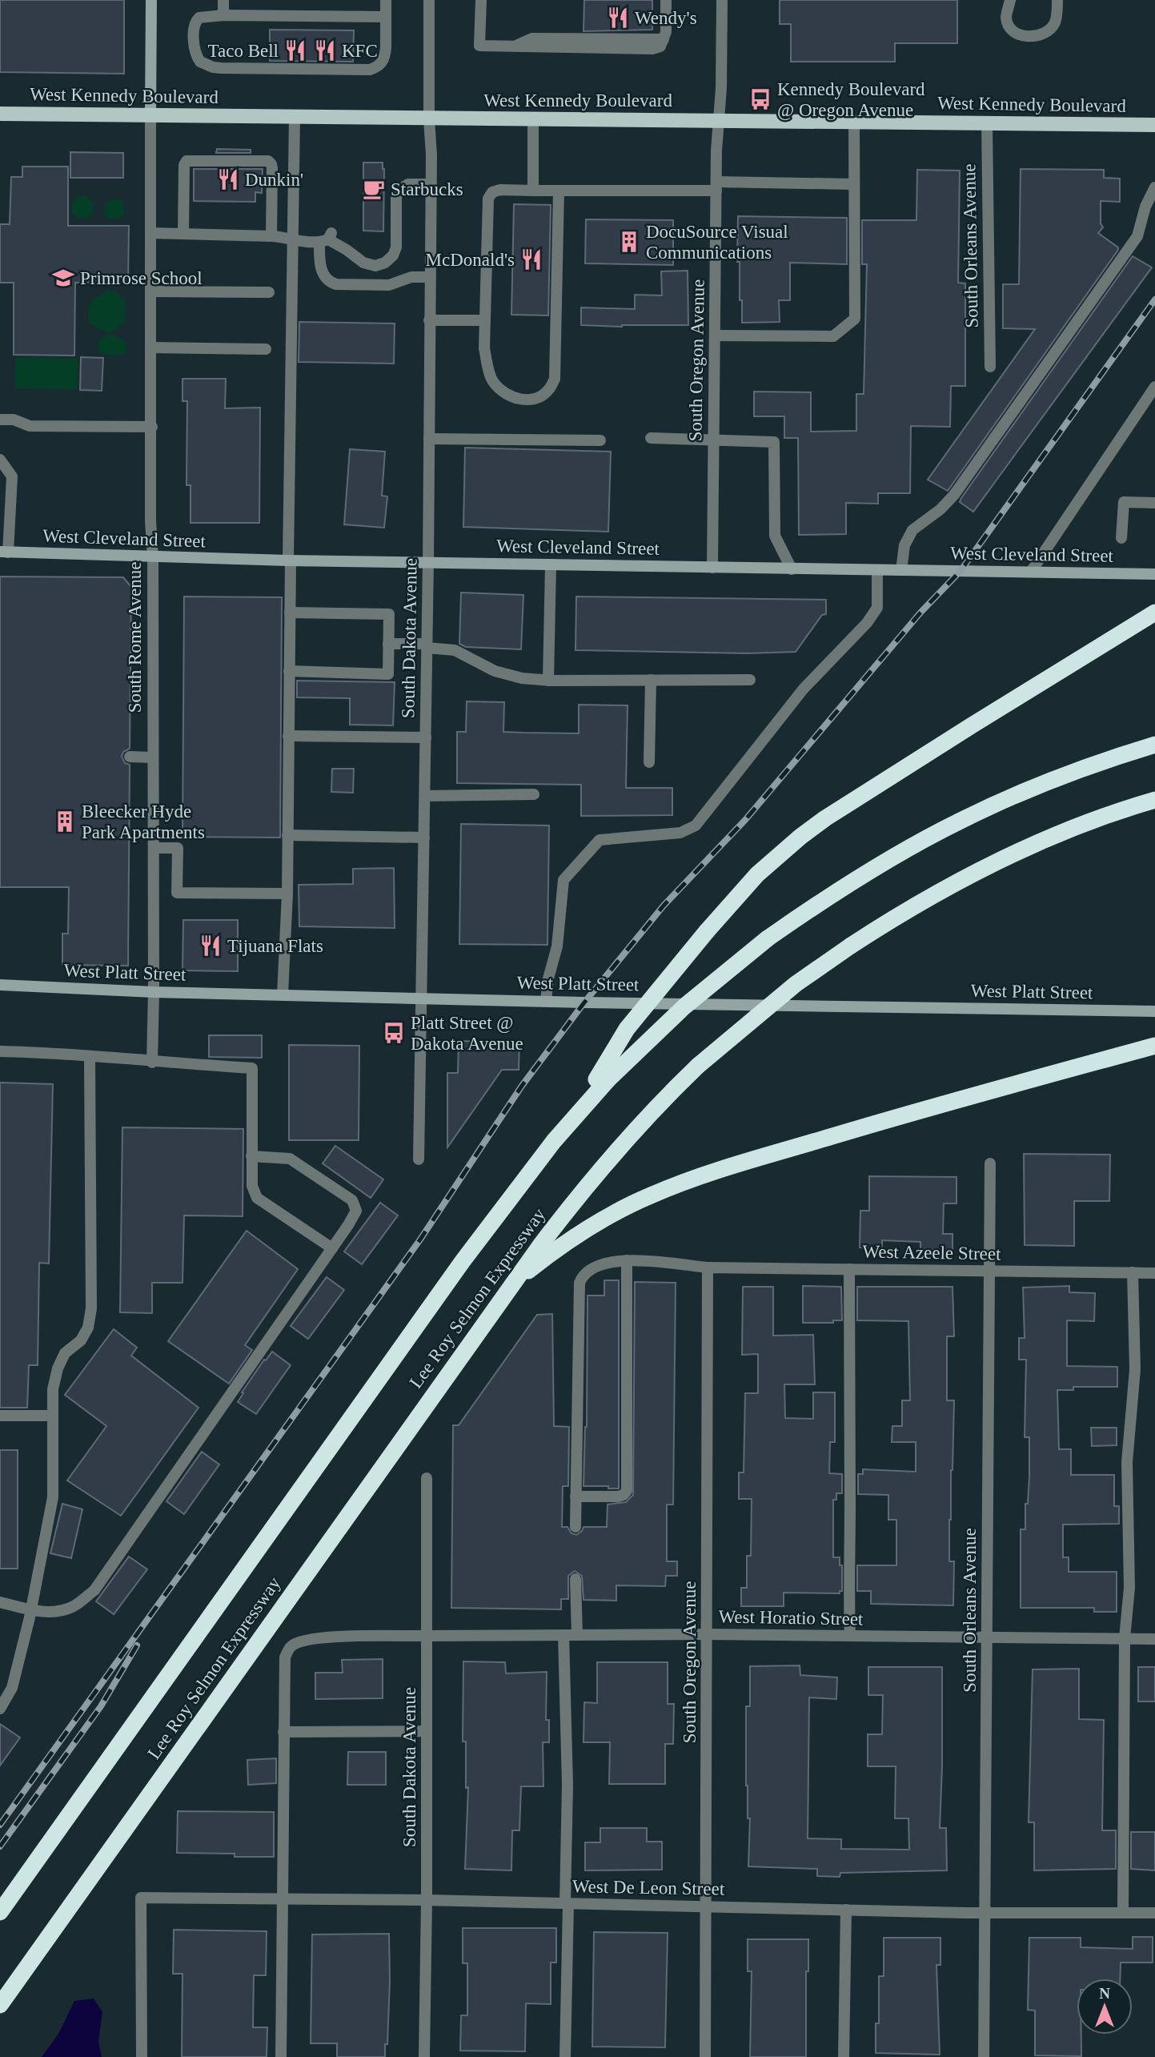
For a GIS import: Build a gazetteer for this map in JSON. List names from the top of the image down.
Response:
{
  "streets": {
    "highway": ["Lee Roy Selmon Expressway"],
    "main road": ["West Kennedy Boulevard", "West Cleveland Street", "West Platt Street"],
    "street": [
      "South Orleans Avenue",
      "South Oregon Avenue",
      "South Rome Avenue",
      "South Dakota Avenue",
      "West Azeele Street",
      "West Horatio Street",
      "West De Leon Street"
    ]
  },
  "crossings": [
    ["West Kennedy Boulevard", "South Orleans Avenue"],
    ["West Kennedy Boulevard", "South Oregon Avenue"],
    ["West Kennedy Boulevard", "South Rome Avenue"],
    ["West Kennedy Boulevard", "South Dakota Avenue"],
    ["South Orleans Avenue", "West Azeele Street"],
    ["South Orleans Avenue", "West Horatio Street"],
    ["South Orleans Avenue", "West De Leon Street"],
    ["South Oregon Avenue", "West Cleveland Street"],
    ["South Oregon Avenue", "West Azeele Street"],
    ["South Oregon Avenue", "West Horatio Street"],
    ["South Oregon Avenue", "West De Leon Street"],
    ["West Cleveland Street", "South Rome Avenue"],
    ["West Cleveland Street", "South Dakota Avenue"],
    ["South Rome Avenue", "West Platt Street"],
    ["South Dakota Avenue", "West Platt Street"],
    ["South Dakota Avenue", "West Horatio Street"],
    ["South Dakota Avenue", "West De Leon Street"],
    ["West Horatio Street", "West De Leon Street"]
  ],
  "places": {
    "restaurant": [
      "Wendy's",
      "Taco Bell",
      "KFC",
      "Dunkin'",
      "McDonald's",
      "Tijuana Flats"
    ],
    "bus stop": ["Kennedy Boulevard @ Oregon Avenue", "Platt Street @ Dakota Avenue"],
    "cafe": ["Starbucks"],
    "building": ["DocuSource Visual Communications", "Bleecker Hyde Park Apartments"],
    "school or university": ["Primrose School"]
  },
  "north": "top"
}
